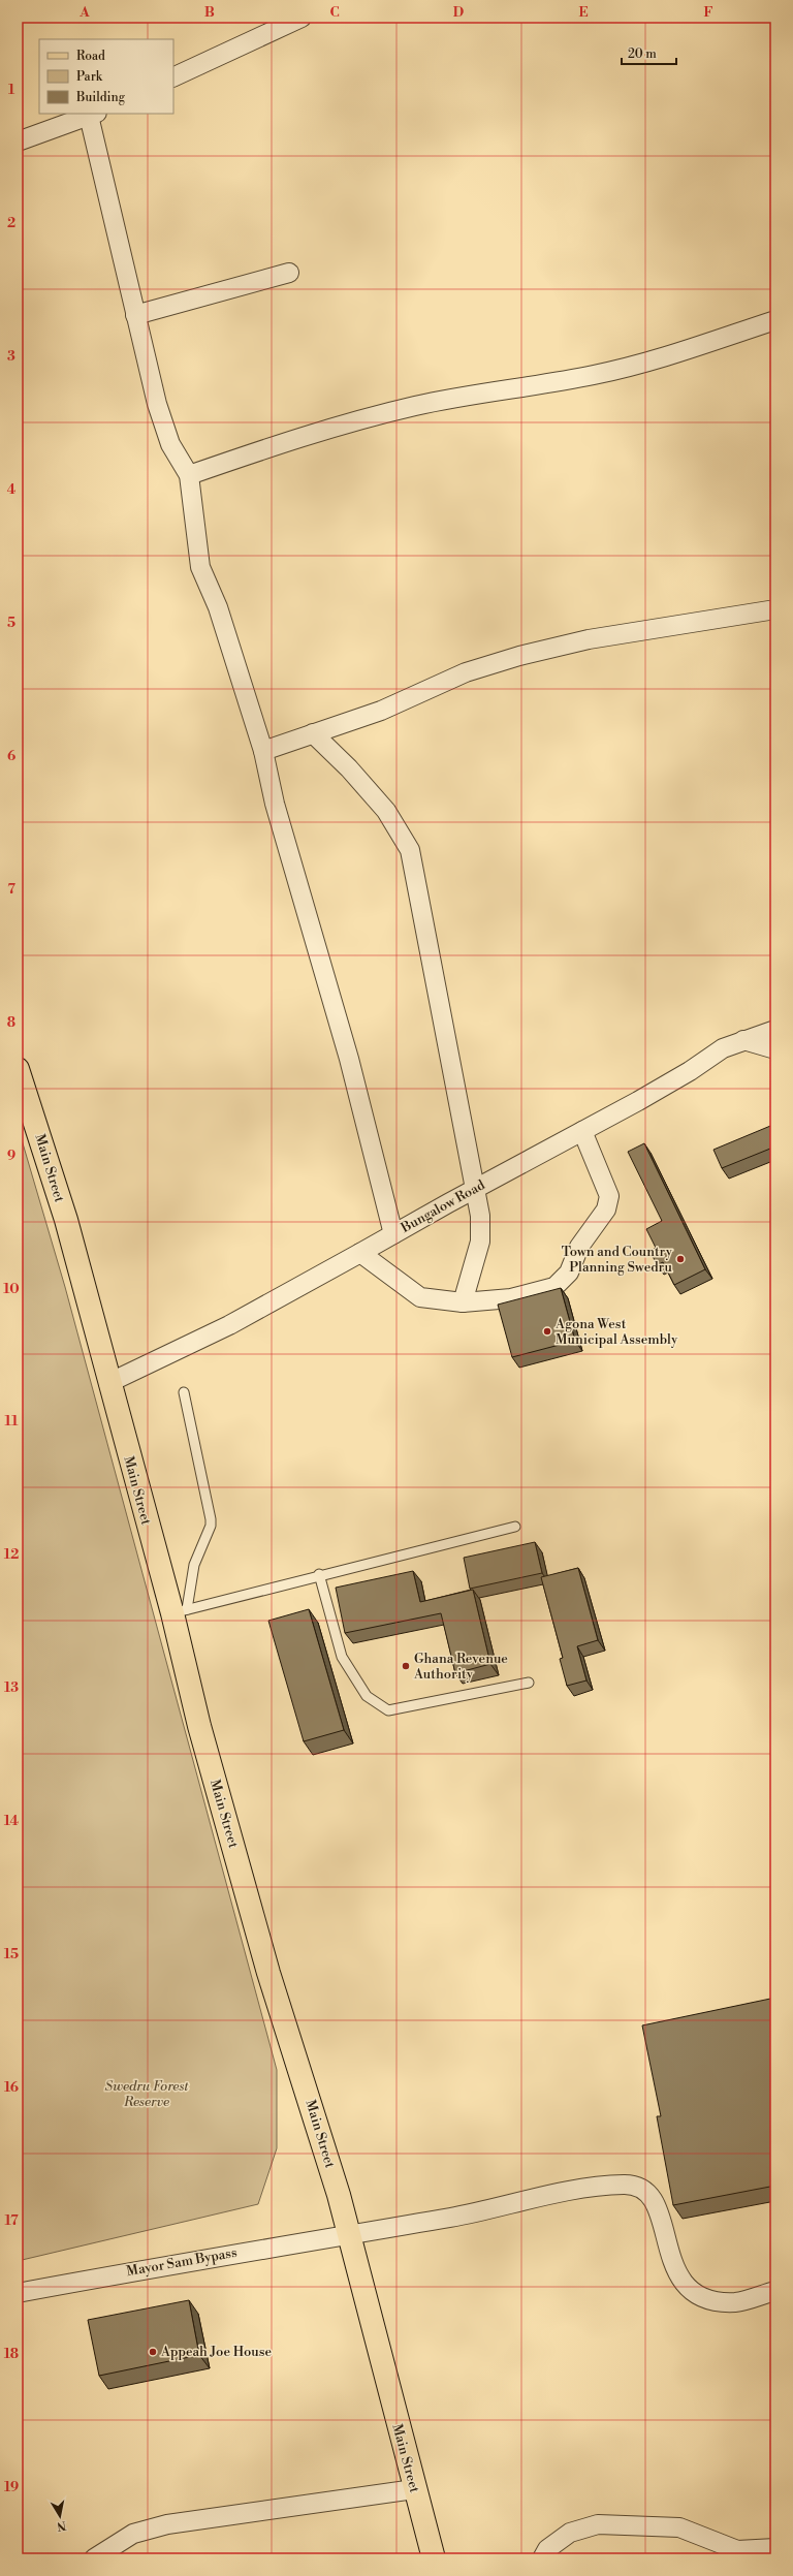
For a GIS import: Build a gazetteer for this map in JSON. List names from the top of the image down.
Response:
{
  "streets": {
    "main road": ["Main Street"],
    "street": ["Bungalow Road", "Mayor Sam Bypass"]
  },
  "crossings": [
    ["Main Street", "Bungalow Road"],
    ["Main Street", "Mayor Sam Bypass"]
  ],
  "parks": ["Swedru Forest Reserve"],
  "places": [
    "Town and Country Planning Swedru",
    "Agona West Municipal Assembly",
    "Ghana Revenue Authority",
    "Appeah Joe House"
  ],
  "legend": ["Road", "Park", "Building"],
  "scale_bar": "20 m",
  "north": "bottom",
  "grid": {
    "columns": [
      "A",
      "B",
      "C",
      "D",
      "E",
      "F"
    ],
    "rows": [
      "1",
      "2",
      "3",
      "4",
      "5",
      "6",
      "7",
      "8",
      "9",
      "10",
      "11",
      "12",
      "13",
      "14",
      "15",
      "16",
      "17",
      "18",
      "19"
    ]
  }
}
